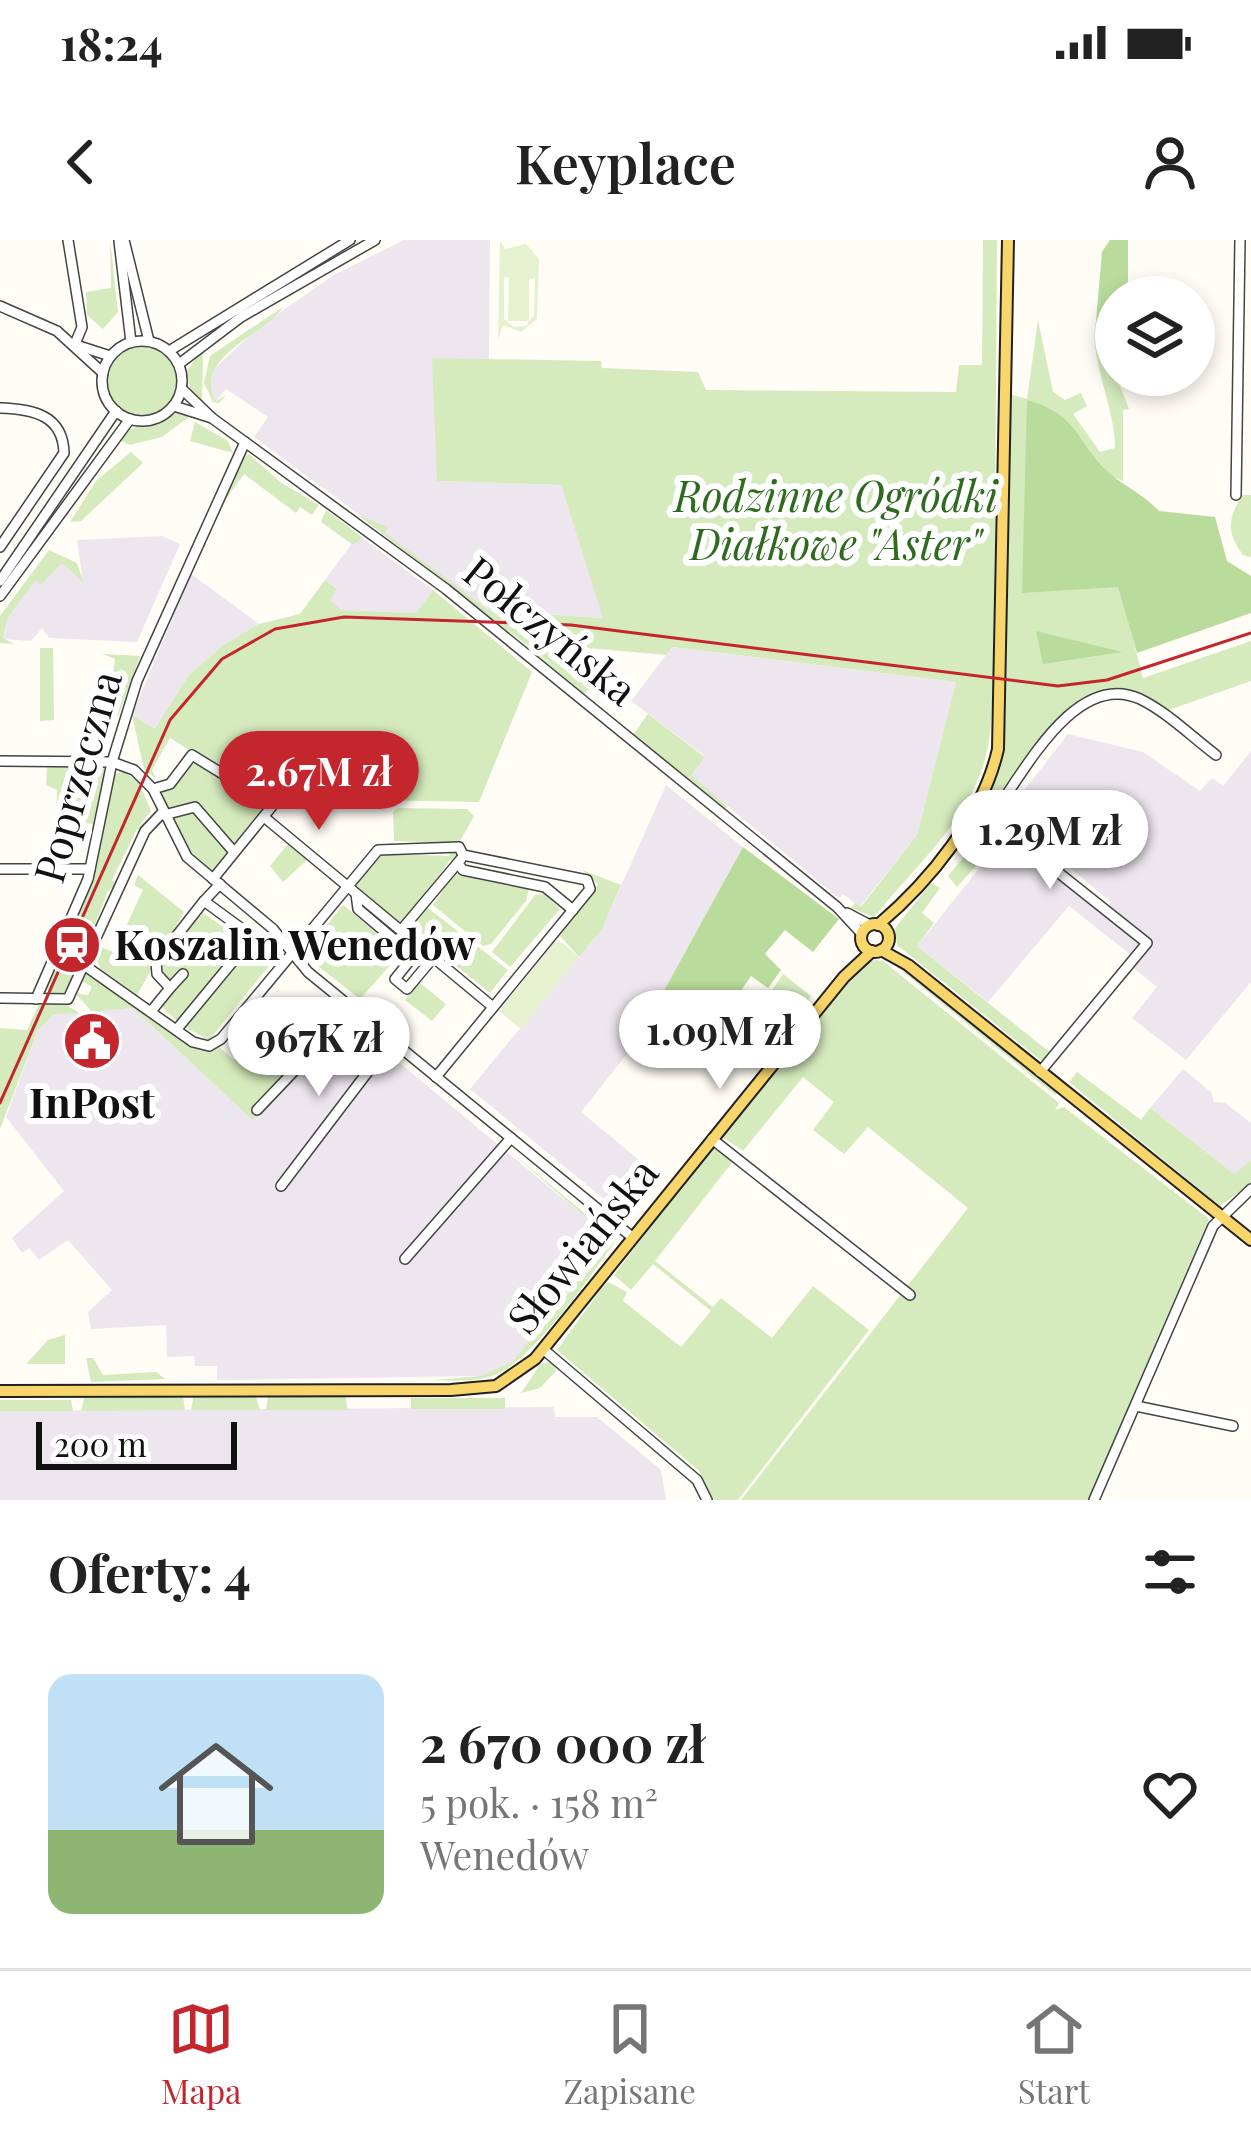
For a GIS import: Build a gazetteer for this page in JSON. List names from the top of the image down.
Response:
{
  "streets": {
    "main road": ["Połczyńska", "Słowiańska"],
    "street": ["Poprzeczna"]
  },
  "crossings": [
    ["Połczyńska", "Poprzeczna"],
    ["Połczyńska", "Słowiańska"]
  ],
  "parks": ["Rodzinne Ogródki Diałkowe \"Aster\""],
  "places": {
    "station": ["Koszalin Wenedów"],
    "public building": ["InPost"]
  },
  "scale_bar": "200 m",
  "page": {
    "status": "18:24",
    "header": "Keyplace",
    "price": [
      "2.67M zł",
      "1.29M zł",
      "1.09M zł",
      "967K zł"
    ],
    "scale": "200 m",
    "heading": "Oferty: 4",
    "list": [
      {
        "name": "2 670 000 zł",
        "note": "5 pok. · 158 m² · Wenedów"
      }
    ],
    "tabs": ["Mapa", "Zapisane", "Start"]
  }
}
